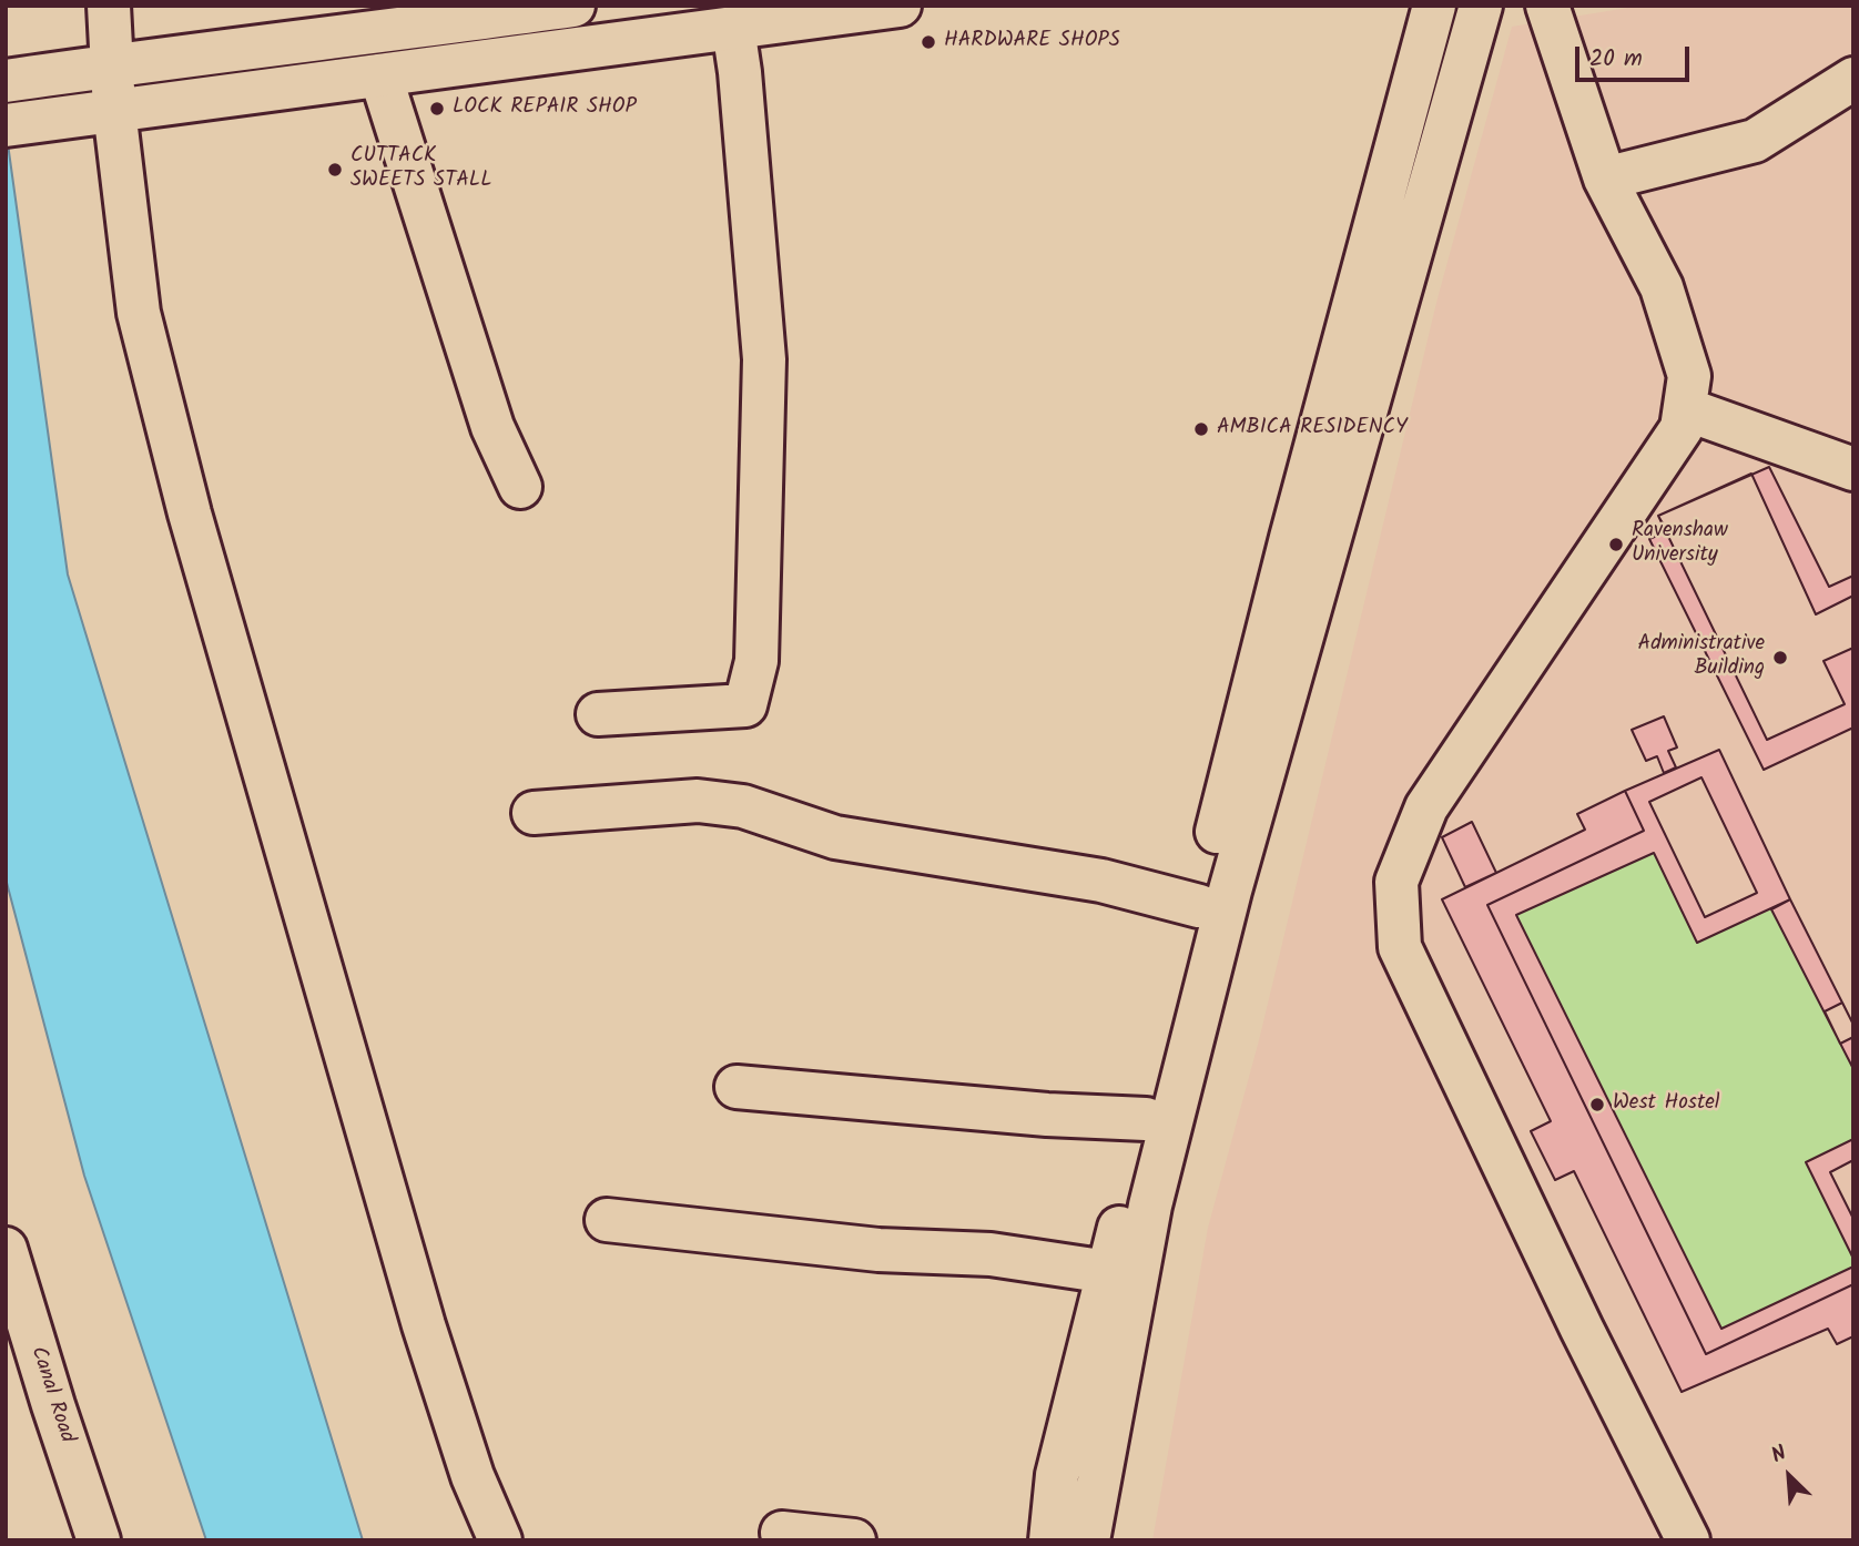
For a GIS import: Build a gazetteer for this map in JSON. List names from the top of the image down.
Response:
{
  "streets": {
    "street": ["Canal Road"]
  },
  "places": [
    "HARDWARE SHOPS",
    "LOCK REPAIR SHOP",
    "CUTTACK SWEETS STALL",
    "AMBICA RESIDENCY",
    "Ravenshaw University",
    "Administrative Building",
    "West Hostel"
  ],
  "scale_bar": "20 m",
  "north": "top left"
}
